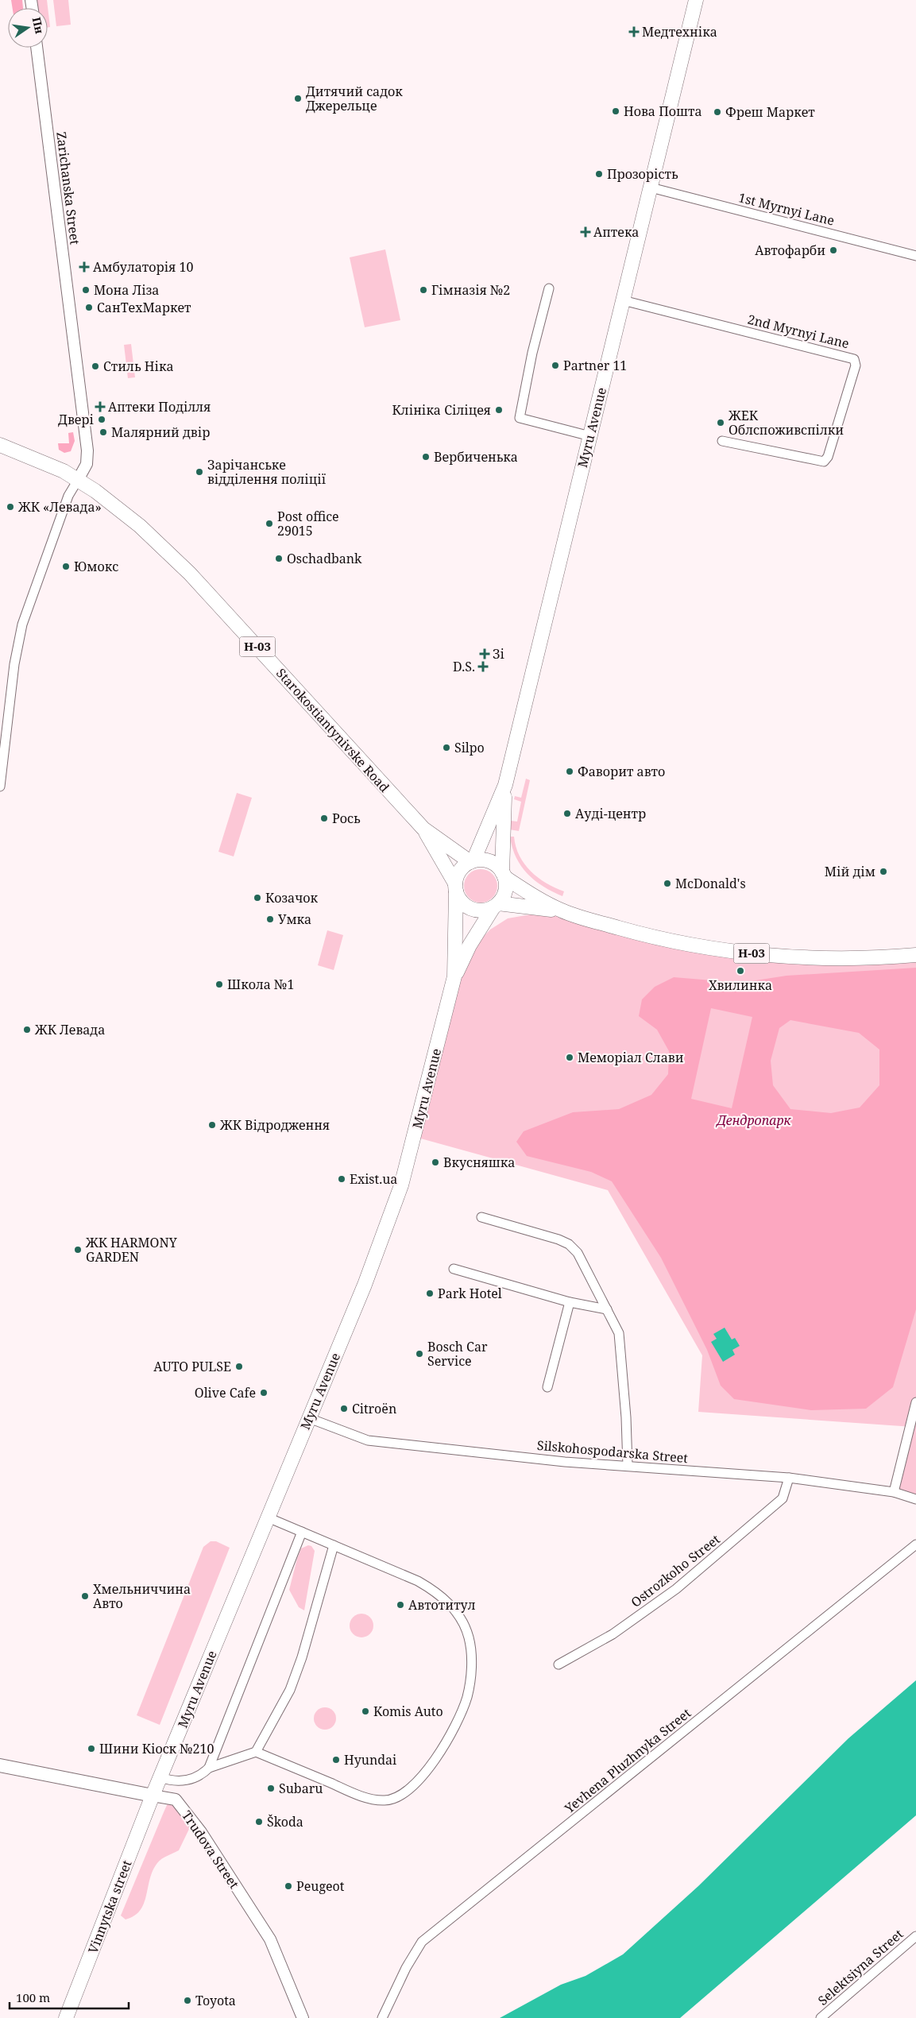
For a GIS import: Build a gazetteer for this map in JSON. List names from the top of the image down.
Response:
{
  "streets": {
    "main road": [
      "Myru Avenue",
      "Н-03",
      "Starokostiantynivske Road",
      "Trudova Street",
      "Vinnytska street"
    ],
    "street": [
      "Zarichanska Street",
      "1st Myrnyi Lane",
      "2nd Myrnyi Lane",
      "Silskohospodarska Street",
      "Ostrozkoho Street",
      "Yevhena Pluzhnyka Street",
      "Selektsiyna Street"
    ]
  },
  "crossings": [
    ["Zarichanska Street", "Starokostiantynivske Road"],
    ["1st Myrnyi Lane", "Myru Avenue"],
    ["2nd Myrnyi Lane", "Myru Avenue"],
    ["Myru Avenue", "Н-03"],
    ["Myru Avenue", "Silskohospodarska Street"],
    ["Myru Avenue", "Trudova Street"],
    ["Myru Avenue", "Vinnytska street"],
    ["Н-03", "Starokostiantynivske Road"],
    ["Silskohospodarska Street", "Ostrozkoho Street"],
    ["Trudova Street", "Vinnytska street"]
  ],
  "parks": ["Дендропарк"],
  "places": {
    "health": [
      "Медтехніка",
      "Аптека",
      "Амбулаторія 10",
      "Аптеки Поділля",
      "Зі",
      "D.S."
    ],
    "other": [
      "Дитячий садок Джерельце",
      "Нова Пошта",
      "Фреш Маркет",
      "Прозорість",
      "Автофарби",
      "Мона Ліза",
      "Гімназія №2",
      "СанТехМаркет",
      "Partner 11",
      "Стиль Ніка",
      "Клініка Сіліцея",
      "Двері",
      "ЖЕК Облспоживспілки",
      "Малярний двір",
      "Вербиченька",
      "Зарічанське відділення поліції",
      "ЖК «Левада»",
      "Post office 29015",
      "Oschadbank",
      "Юмокс",
      "Silpo",
      "Фаворит авто",
      "Ауді-центр",
      "Рось",
      "Мій дім",
      "McDonald's",
      "Козачок",
      "Умка",
      "Хвилинка",
      "Школа №1",
      "ЖК Левада",
      "Меморіал Слави",
      "ЖК Відродження",
      "Вкусняшка",
      "Exist.ua",
      "ЖК HARMONY GARDEN",
      "Park Hotel",
      "Bosch Car Service",
      "AUTO PULSE",
      "Olive Cafe",
      "Citroën",
      "Хмельниччина Авто",
      "Автотитул",
      "Komis Auto",
      "Шини Кіоск №210",
      "Hyundai",
      "Subaru",
      "Škoda",
      "Peugeot",
      "Toyota"
    ]
  },
  "scale_bar": "100 m",
  "north": "right"
}
